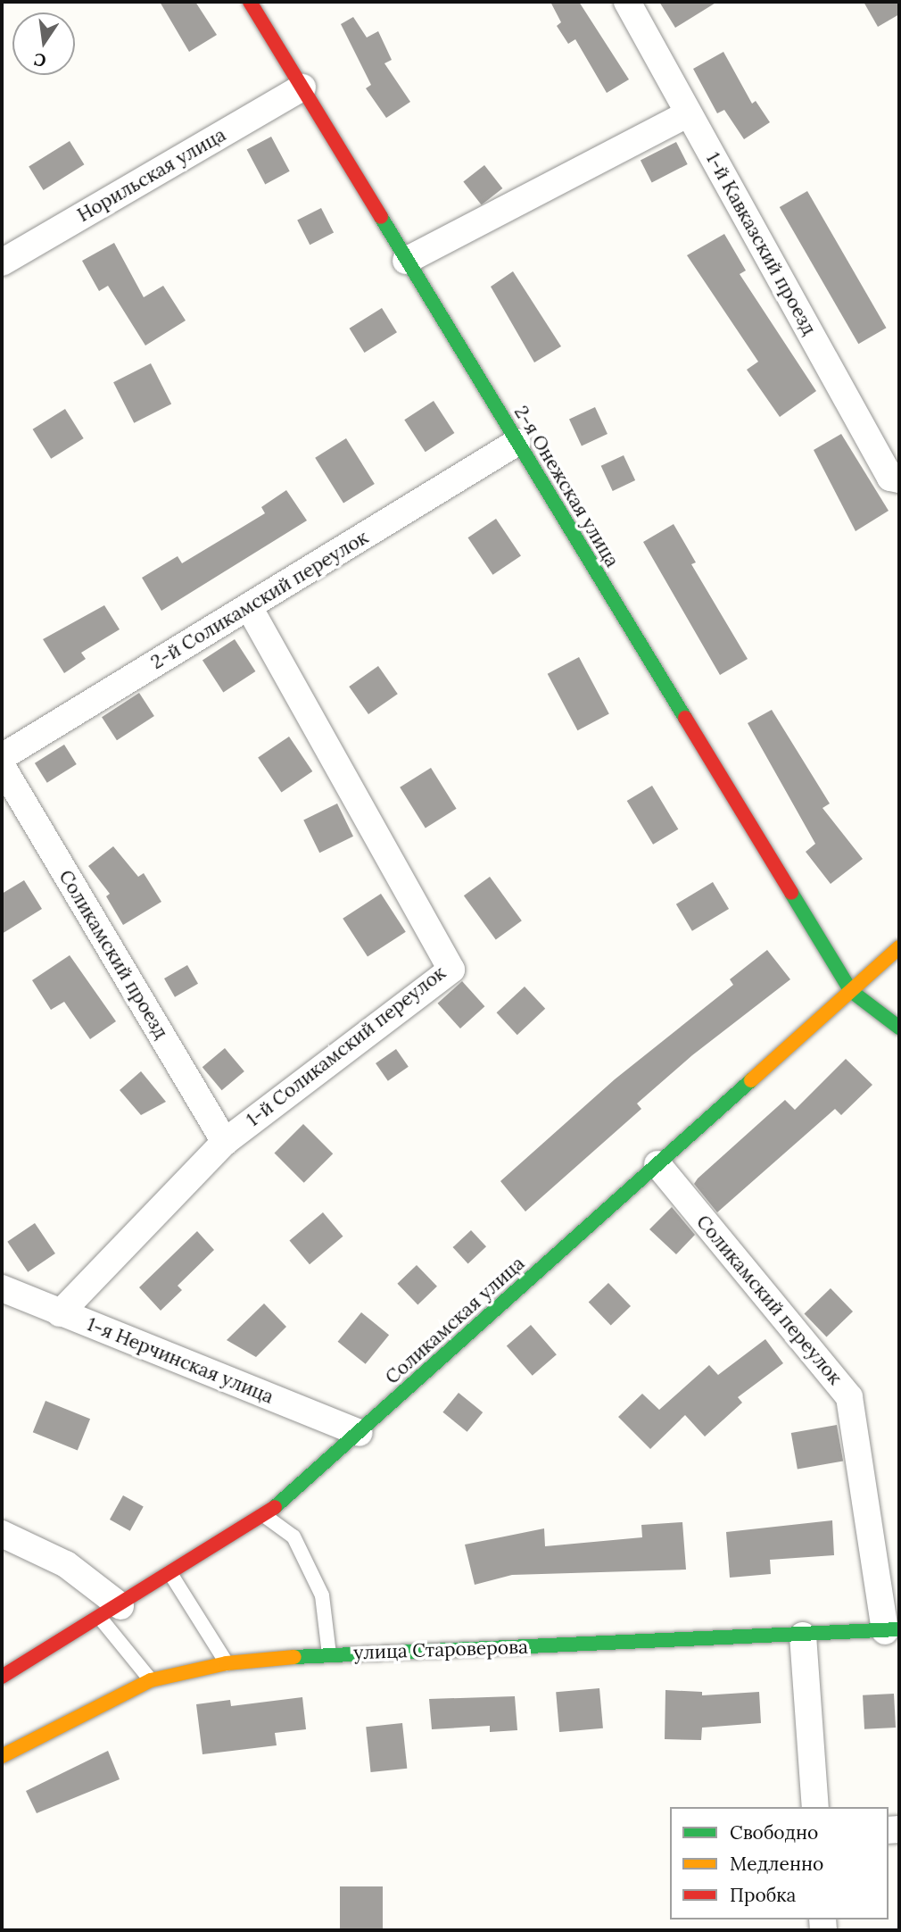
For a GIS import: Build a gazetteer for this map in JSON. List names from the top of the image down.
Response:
{
  "streets": {
    "main road": ["2-я Онежская улица", "Соликамская улица", "улица Староверова"],
    "street": [
      "Норильская улица",
      "1-й Кавказский проезд",
      "2-й Соликамский переулок",
      "Соликамский проезд",
      "1-й Соликамский переулок",
      "Соликамский переулок",
      "1-я Нерчинская улица"
    ]
  },
  "crossings": [
    ["Норильская улица", "2-я Онежская улица"],
    ["2-я Онежская улица", "2-й Соликамский переулок"],
    ["2-я Онежская улица", "Соликамская улица"],
    ["2-й Соликамский переулок", "1-й Соликамский переулок"],
    ["Соликамский проезд", "1-й Соликамский переулок"],
    ["1-й Соликамский переулок", "1-я Нерчинская улица"],
    ["Соликамский переулок", "Соликамская улица"],
    ["Соликамский переулок", "улица Староверова"],
    ["Соликамская улица", "1-я Нерчинская улица"]
  ],
  "legend": ["Свободно", "Медленно", "Пробка"],
  "north": "bottom"
}
